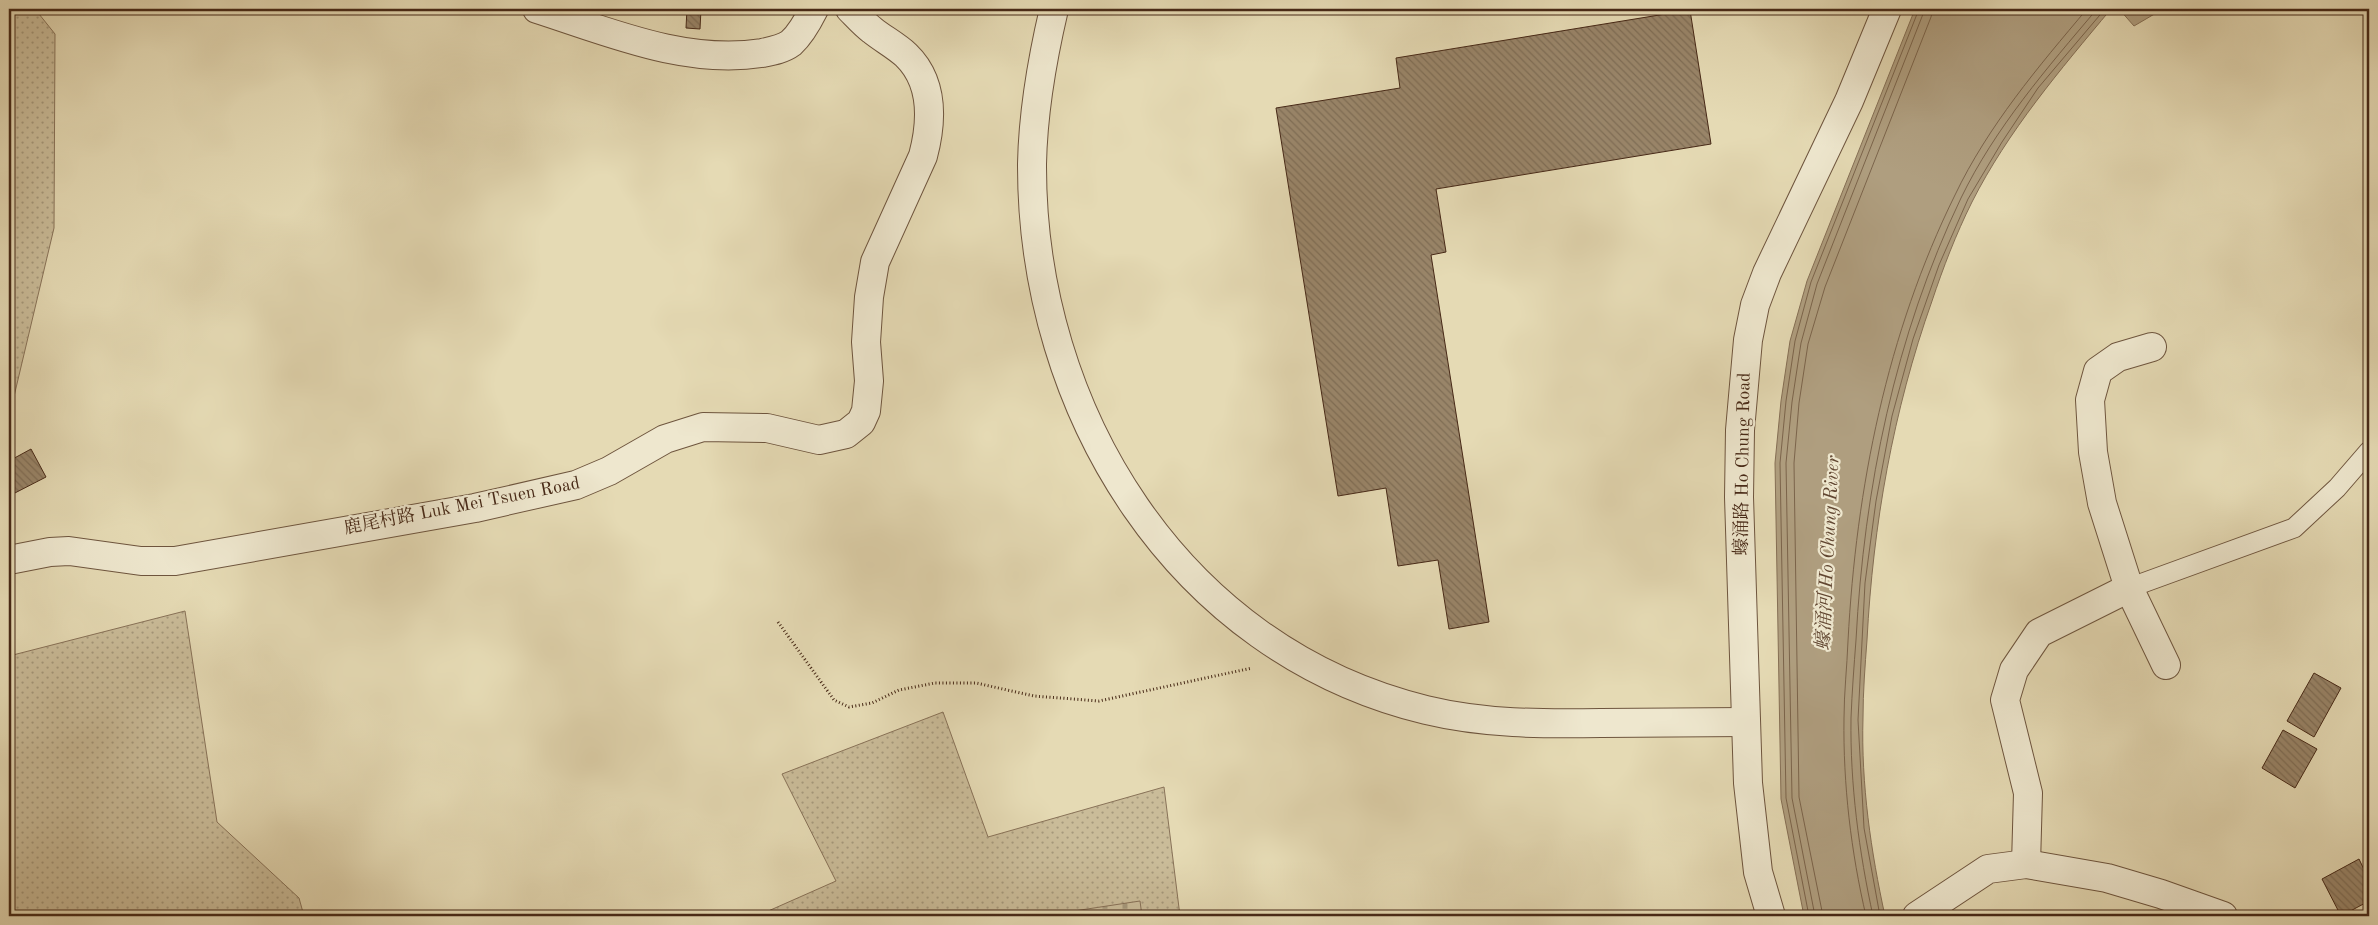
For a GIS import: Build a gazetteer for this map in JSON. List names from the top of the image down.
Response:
{
  "streets": {
    "street": ["蠔涌路 Ho Chung Road", "鹿尾村路 Luk Mei Tsuen Road"]
  },
  "water": ["蠔涌河 Ho Chung River"]
}
